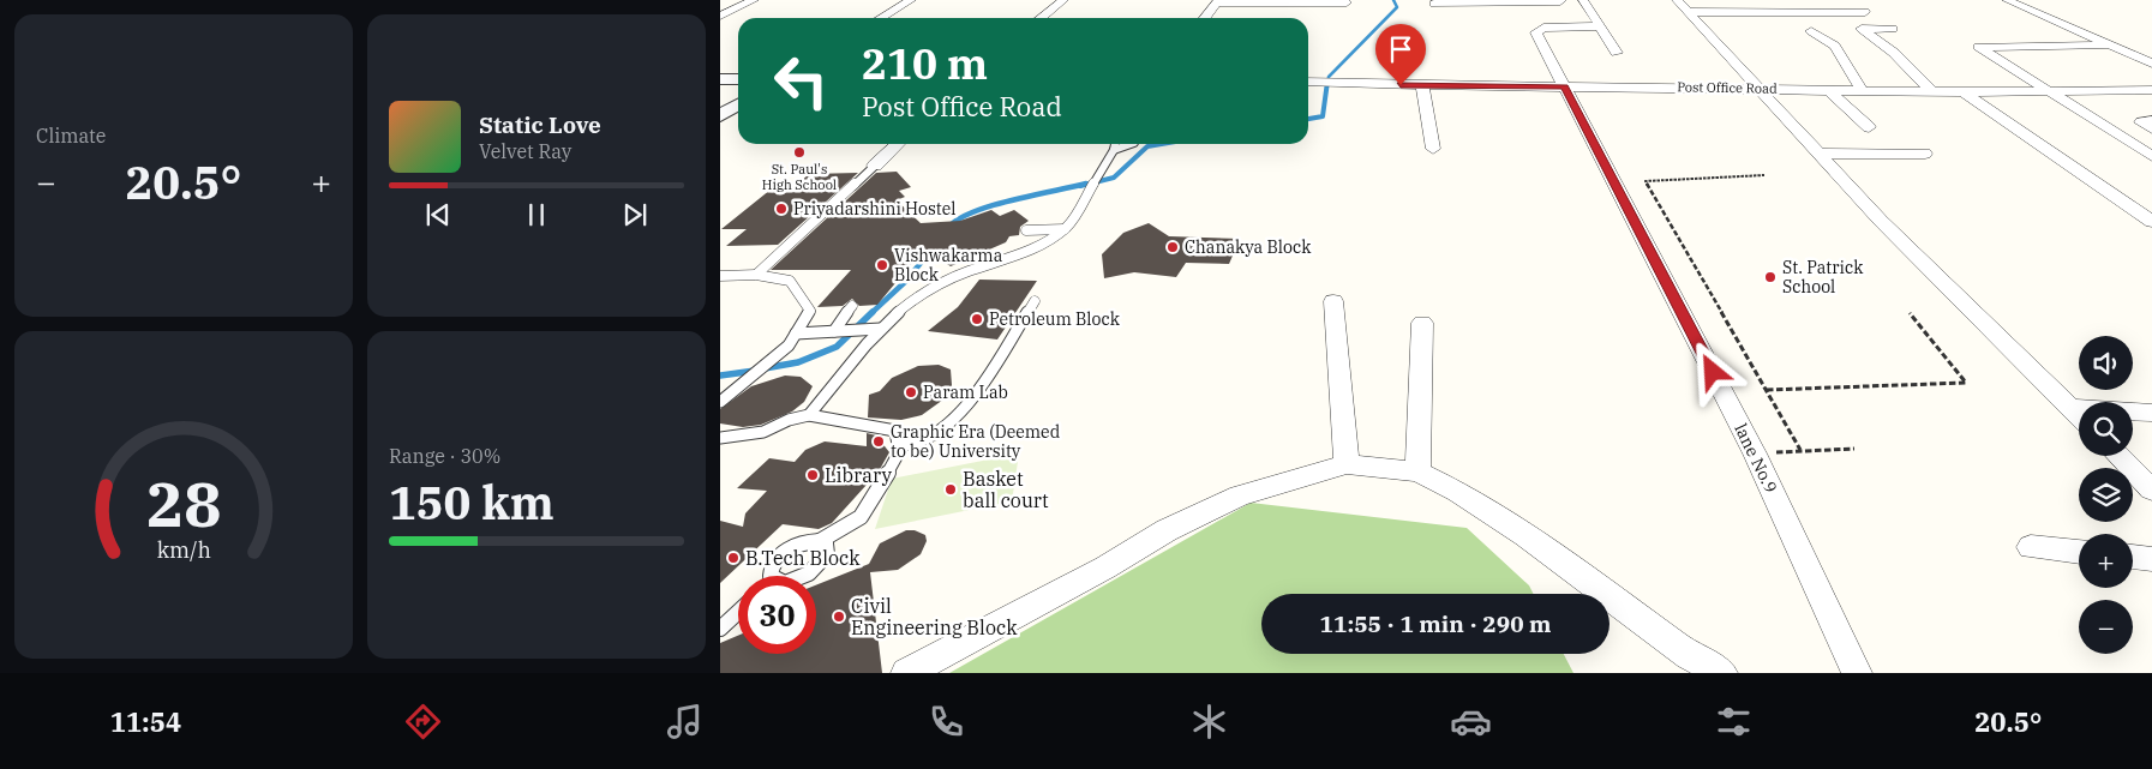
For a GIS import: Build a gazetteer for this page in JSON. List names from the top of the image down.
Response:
{
  "streets": {
    "street": ["Post Office Road", "lane No.9"]
  },
  "crossings": [
    ["Post Office Road", "lane No.9"]
  ],
  "places": [
    "St. Paul's High School",
    "Priyadarshini Hostel",
    "Chanakya Block",
    "Vishwakarma Block",
    "St. Patrick School",
    "Petroleum Block",
    "Param Lab",
    "Graphic Era (Deemed to be) University",
    "Library",
    "Basket ball court",
    "B.Tech Block",
    "Civil Engineering Block"
  ],
  "page": {
    "tile": [
      "Climate",
      ["Range · 30%", "150 km"]
    ],
    "turn": ["210 m", "Post Office Road"],
    "song": ["Static Love", "Velvet Ray"],
    "heat": ["−", "20.5°", "+"],
    "map_buttons": ["+", "−"],
    "limit": "30",
    "trip": "11:55 · 1 min · 290 m",
    "tabs": ["11:54", "20.5°"],
    "gauge": ["28", "km/h"]
  }
}
